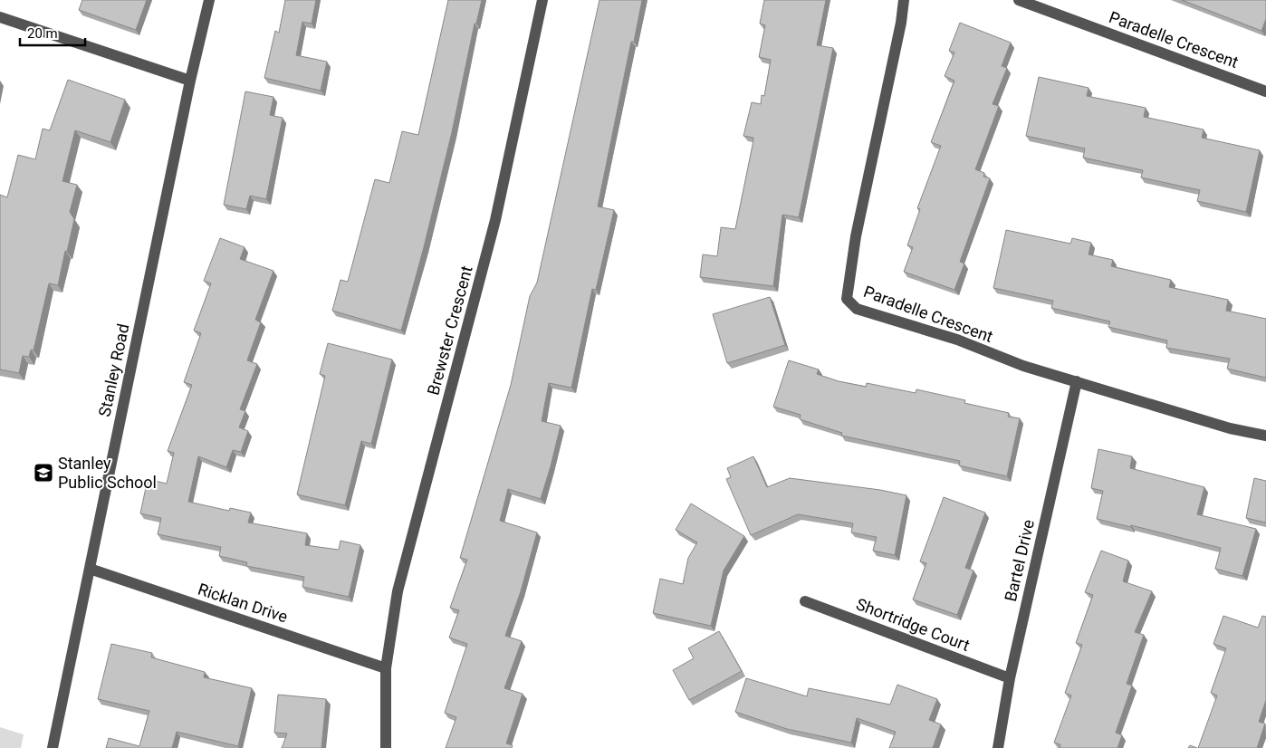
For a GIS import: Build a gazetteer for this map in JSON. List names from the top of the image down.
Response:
{
  "streets": {
    "street": [
      "Paradelle Crescent",
      "Brewster Crescent",
      "Stanley Road",
      "Bartel Drive",
      "Ricklan Drive",
      "Shortridge Court"
    ]
  },
  "crossings": [
    ["Paradelle Crescent", "Bartel Drive"],
    ["Brewster Crescent", "Ricklan Drive"],
    ["Stanley Road", "Ricklan Drive"],
    ["Bartel Drive", "Shortridge Court"]
  ],
  "places": {
    "school or university": ["Stanley Public School"]
  },
  "scale_bar": "20 m"
}
